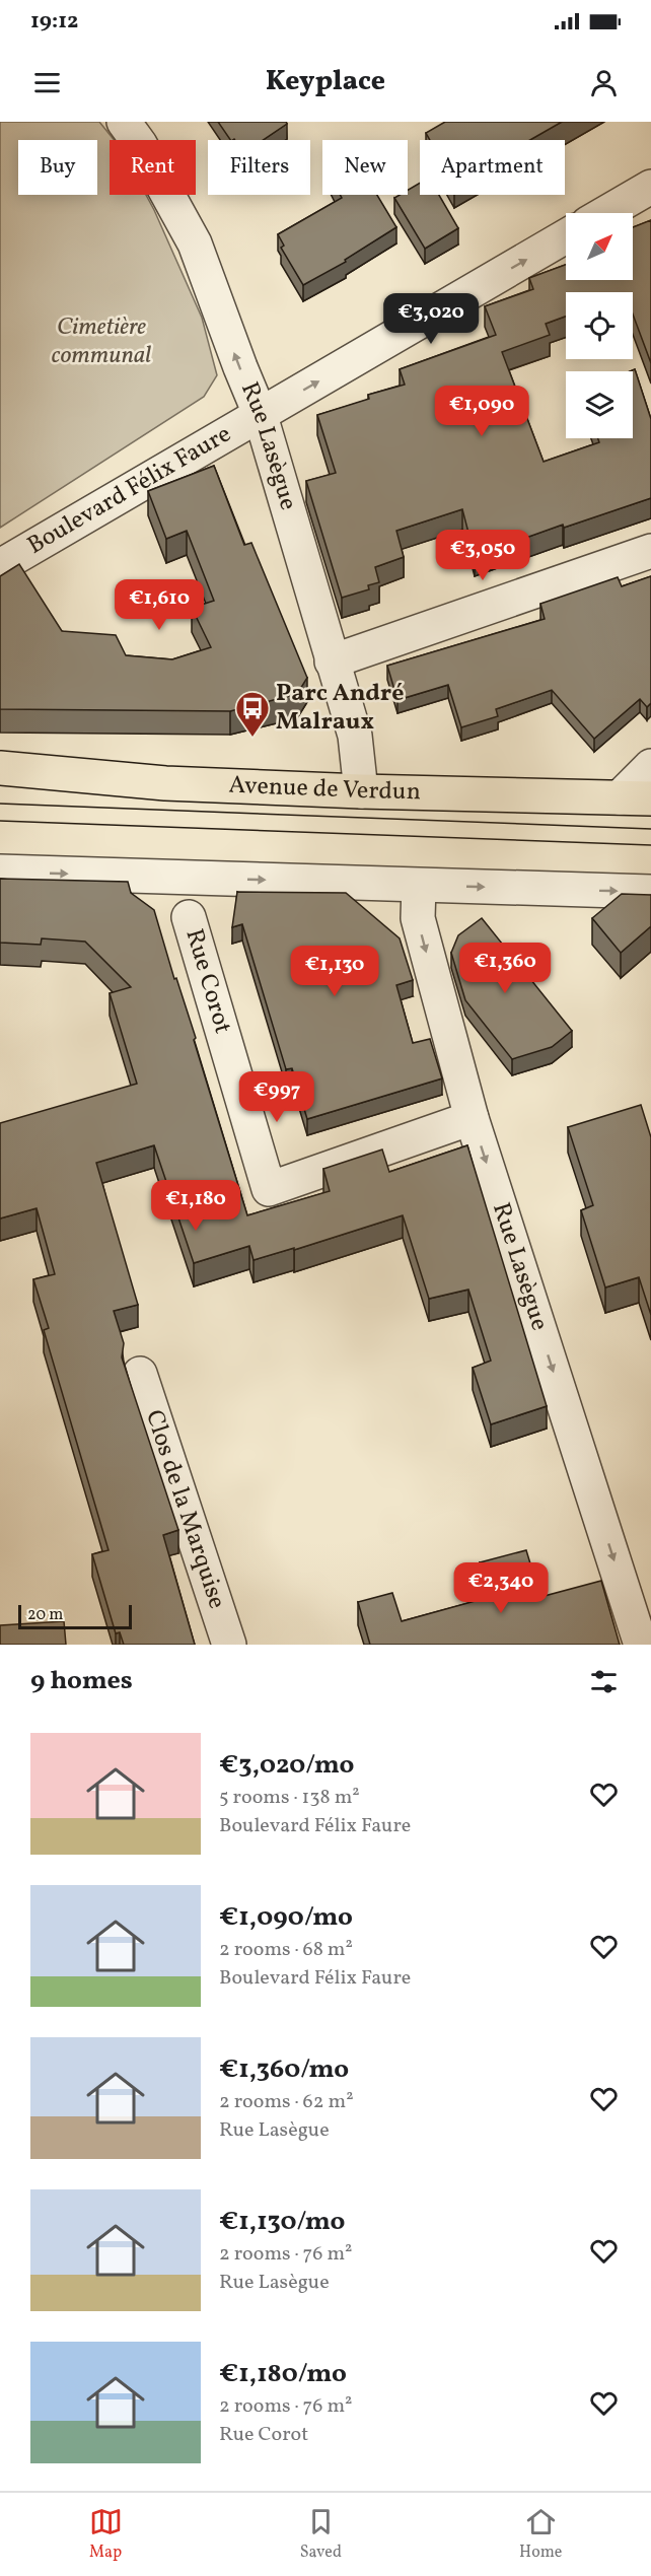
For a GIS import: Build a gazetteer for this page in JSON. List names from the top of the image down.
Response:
{
  "streets": {
    "main road": ["Avenue de Verdun"],
    "street": [
      "Rue Lasègue",
      "Boulevard Félix Faure",
      "Rue Corot",
      "Clos de la Marquise"
    ]
  },
  "crossings": [
    ["Rue Lasègue", "Boulevard Félix Faure"],
    ["Rue Lasègue", "Avenue de Verdun"],
    ["Rue Lasègue", "Rue Corot"]
  ],
  "parks": ["Cimetière communal"],
  "places": {
    "bus stop": ["Parc André Malraux"]
  },
  "scale_bar": "20 m",
  "north": "top right",
  "page": {
    "status": "19:12",
    "header": "Keyplace",
    "chip": [
      "Buy",
      "Rent",
      "Filters",
      "New",
      "Apartment"
    ],
    "price": [
      "€3,020",
      "€1,090",
      "€3,050",
      "€1,610",
      "€1,360",
      "€1,130",
      "€997",
      "€1,180",
      "€2,340"
    ],
    "scale": "20 m",
    "heading": "9 homes",
    "list": [
      {
        "name": "€3,020/mo",
        "note": "5 rooms · 138 m² · Boulevard Félix Faure"
      },
      {
        "name": "€1,090/mo",
        "note": "2 rooms · 68 m² · Boulevard Félix Faure"
      },
      {
        "name": "€1,360/mo",
        "note": "2 rooms · 62 m² · Rue Lasègue"
      },
      {
        "name": "€1,130/mo",
        "note": "2 rooms · 76 m² · Rue Lasègue"
      },
      {
        "name": "€1,180/mo",
        "note": "2 rooms · 76 m² · Rue Corot"
      }
    ],
    "tabs": ["Map", "Saved", "Home"]
  }
}
